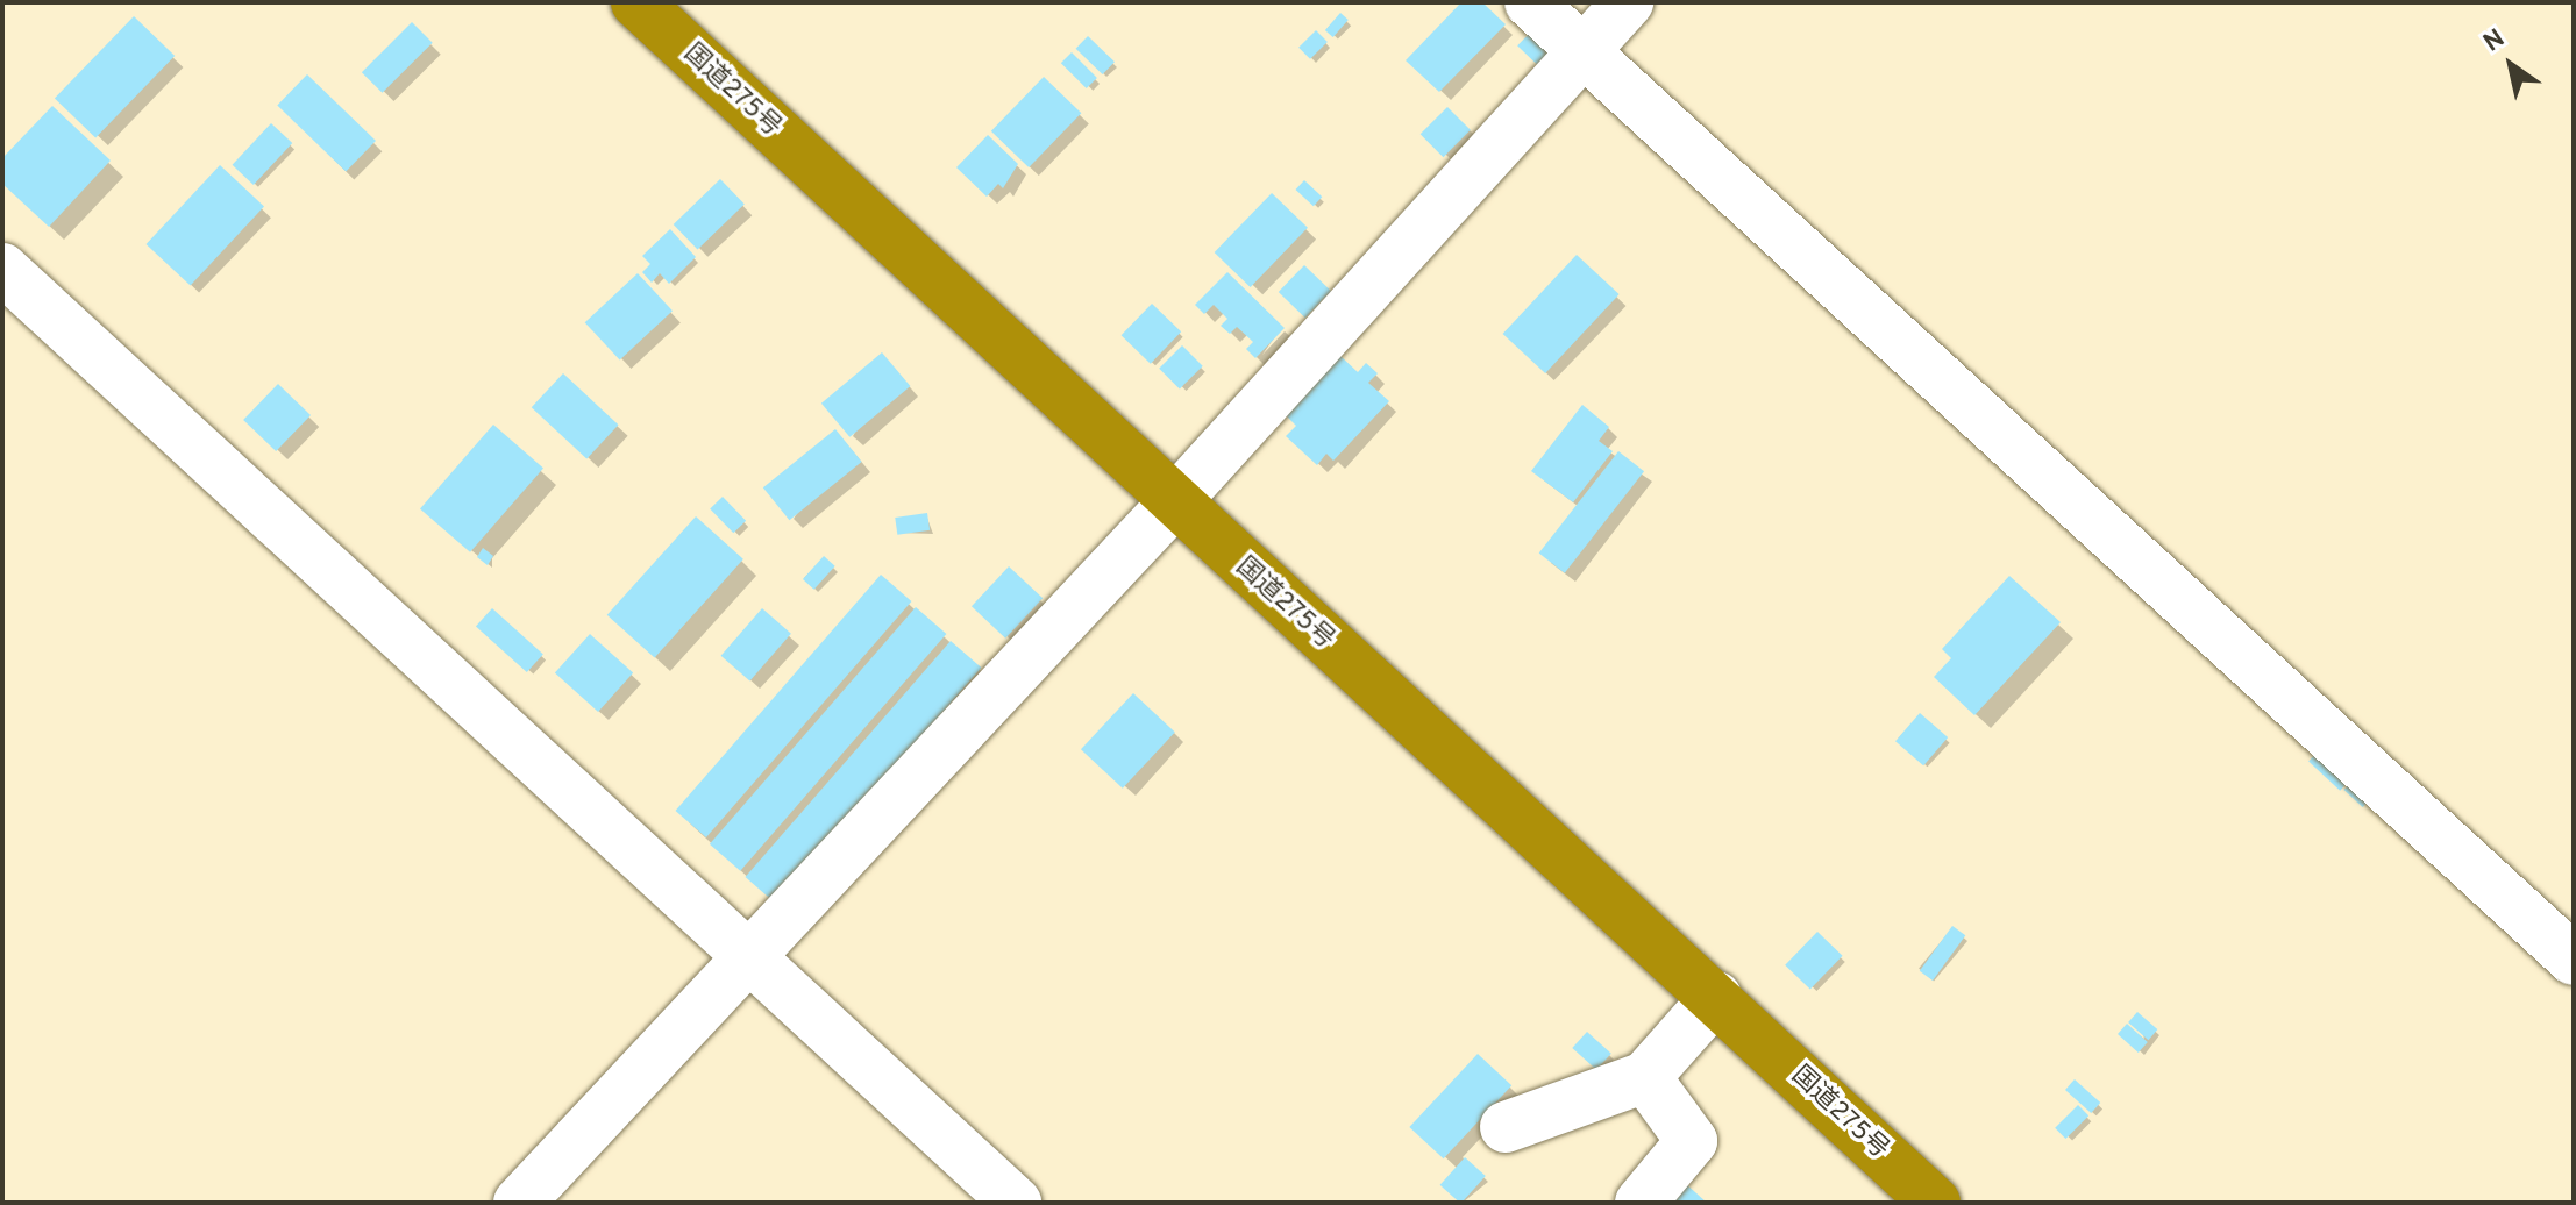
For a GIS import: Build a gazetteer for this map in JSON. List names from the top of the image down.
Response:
{
  "streets": {
    "highway": ["国道275号"]
  },
  "north": "top left"
}
